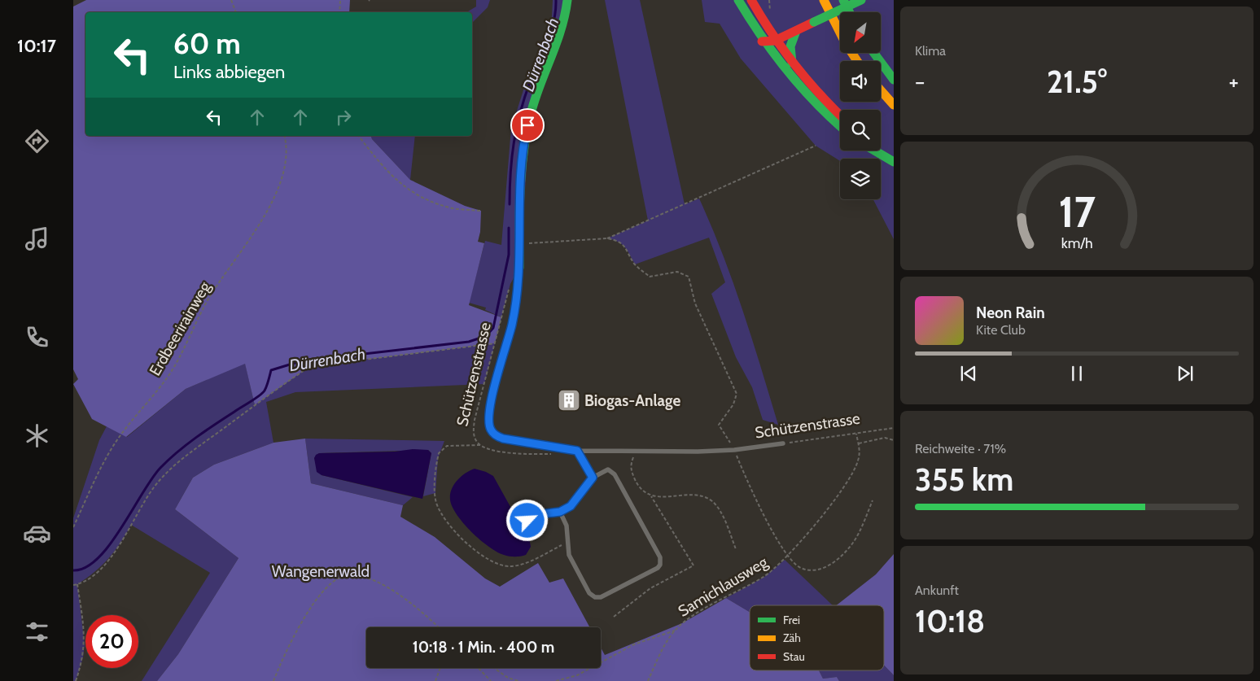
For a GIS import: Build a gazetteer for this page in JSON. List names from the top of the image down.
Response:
{
  "streets": {
    "lane": ["Schützenstrasse"],
    "path": ["Erdbeerirainweg", "Samichlausweg"]
  },
  "crossings": [
    ["Schützenstrasse", "Samichlausweg"]
  ],
  "water": ["Dürrenbach"],
  "parks": ["Wangenerwald"],
  "places": {
    "building": ["Biogas-Anlage"]
  },
  "legend": ["Frei", "Zäh", "Stau"],
  "north": "bottom left",
  "page": {
    "tabs": "10:17",
    "tile": [
      "Klima",
      ["Reichweite · 71%", "355 km"],
      ["Ankunft", "10:18"]
    ],
    "turn": ["60 m", "Links abbiegen"],
    "heat": ["−", "21.5°", "+"],
    "song": ["Neon Rain", "Kite Club"],
    "limit": "20",
    "trip": "10:18 · 1 Min. · 400 m",
    "gauge": ["17", "km/h"]
  }
}
